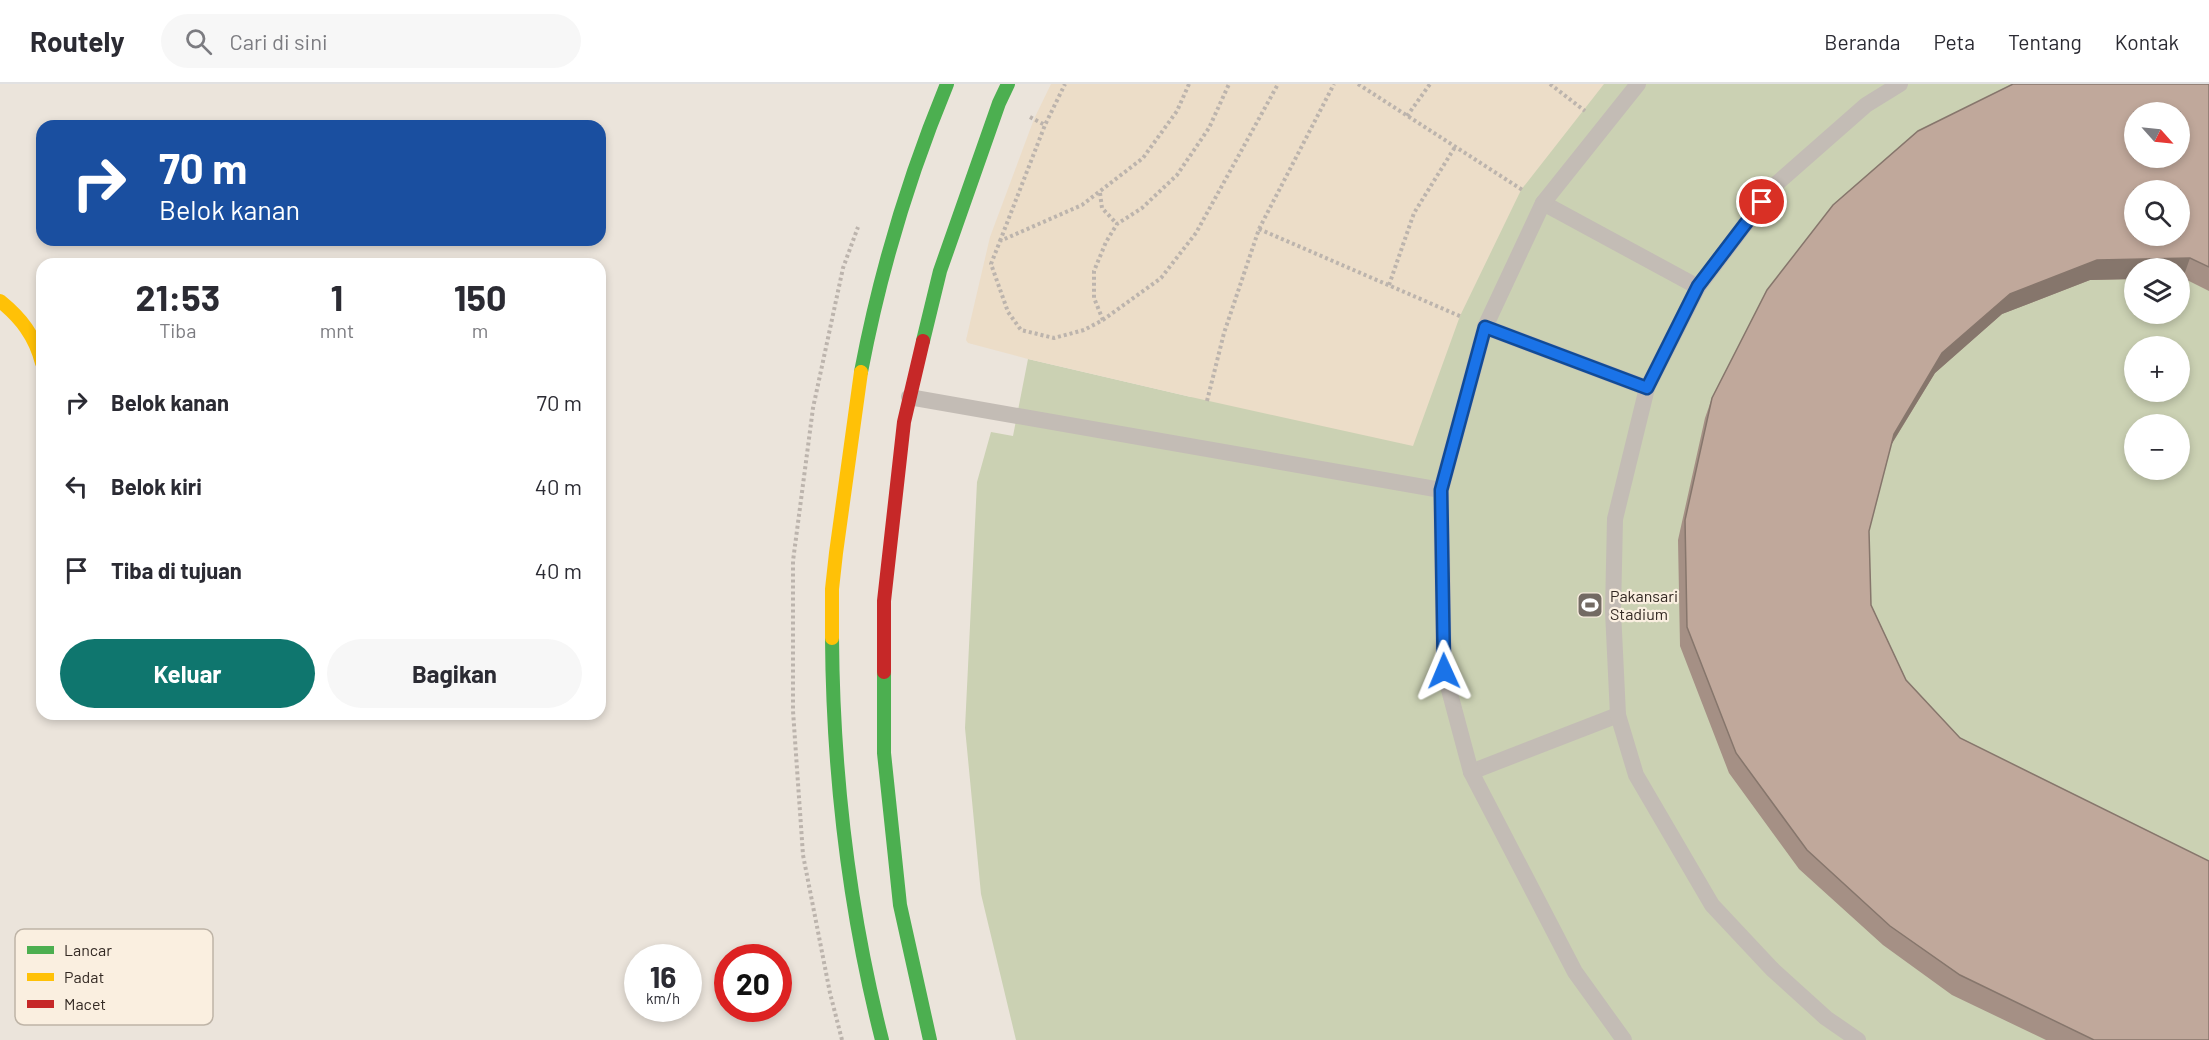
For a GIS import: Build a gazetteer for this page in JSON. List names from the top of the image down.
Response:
{
  "places": {
    "sports": ["Pakansari Stadium"]
  },
  "legend": ["Lancar", "Padat", "Macet"],
  "north": "bottom right",
  "page": {
    "header": "Routely",
    "search": "Cari di sini",
    "nav": [
      "Beranda",
      "Peta",
      "Tentang",
      "Kontak"
    ],
    "map_buttons": ["+", "−"],
    "turn": ["70 m", "Belok kanan"],
    "eta": [
      "21:53",
      "Tiba",
      "1",
      "mnt",
      "150",
      "m"
    ],
    "list": [
      {
        "name": "Belok kanan",
        "value": "70 m"
      },
      {
        "name": "Belok kiri",
        "value": "40 m"
      },
      {
        "name": "Tiba di tujuan",
        "value": "40 m"
      }
    ],
    "buttons": ["Keluar", "Bagikan"],
    "speed": "16 km/h",
    "limit": "20"
  }
}
